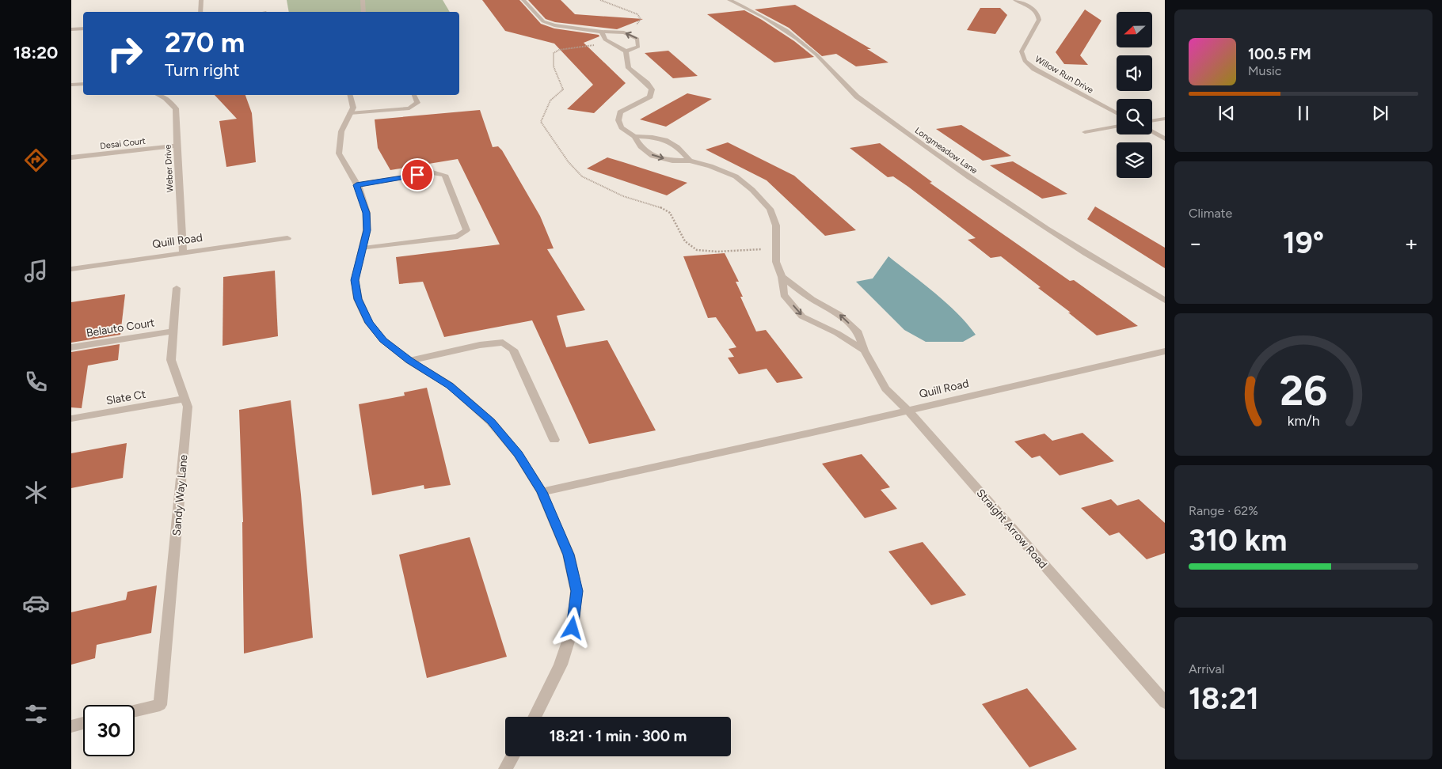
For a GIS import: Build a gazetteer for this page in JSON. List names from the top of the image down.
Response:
{
  "streets": {
    "street": [
      "Willow Run Drive",
      "Desai Court",
      "Longmeadow Lane",
      "Weber Drive",
      "Quill Road",
      "Belauto Court",
      "Slate Ct",
      "Sandy Way Lane",
      "Straight Arrow Road"
    ]
  },
  "crossings": [
    ["Desai Court", "Weber Drive"],
    ["Weber Drive", "Quill Road"],
    ["Quill Road", "Straight Arrow Road"],
    ["Belauto Court", "Sandy Way Lane"],
    ["Slate Ct", "Sandy Way Lane"]
  ],
  "north": "left",
  "page": {
    "tabs": "18:20",
    "turn": ["270 m", "Turn right"],
    "song": ["100.5 FM", "Music"],
    "tile": [
      "Climate",
      ["Range · 62%", "310 km"],
      ["Arrival", "18:21"]
    ],
    "heat": ["−", "19°", "+"],
    "limit": "30",
    "trip": "18:21 · 1 min · 300 m",
    "gauge": ["26", "km/h"]
  }
}
